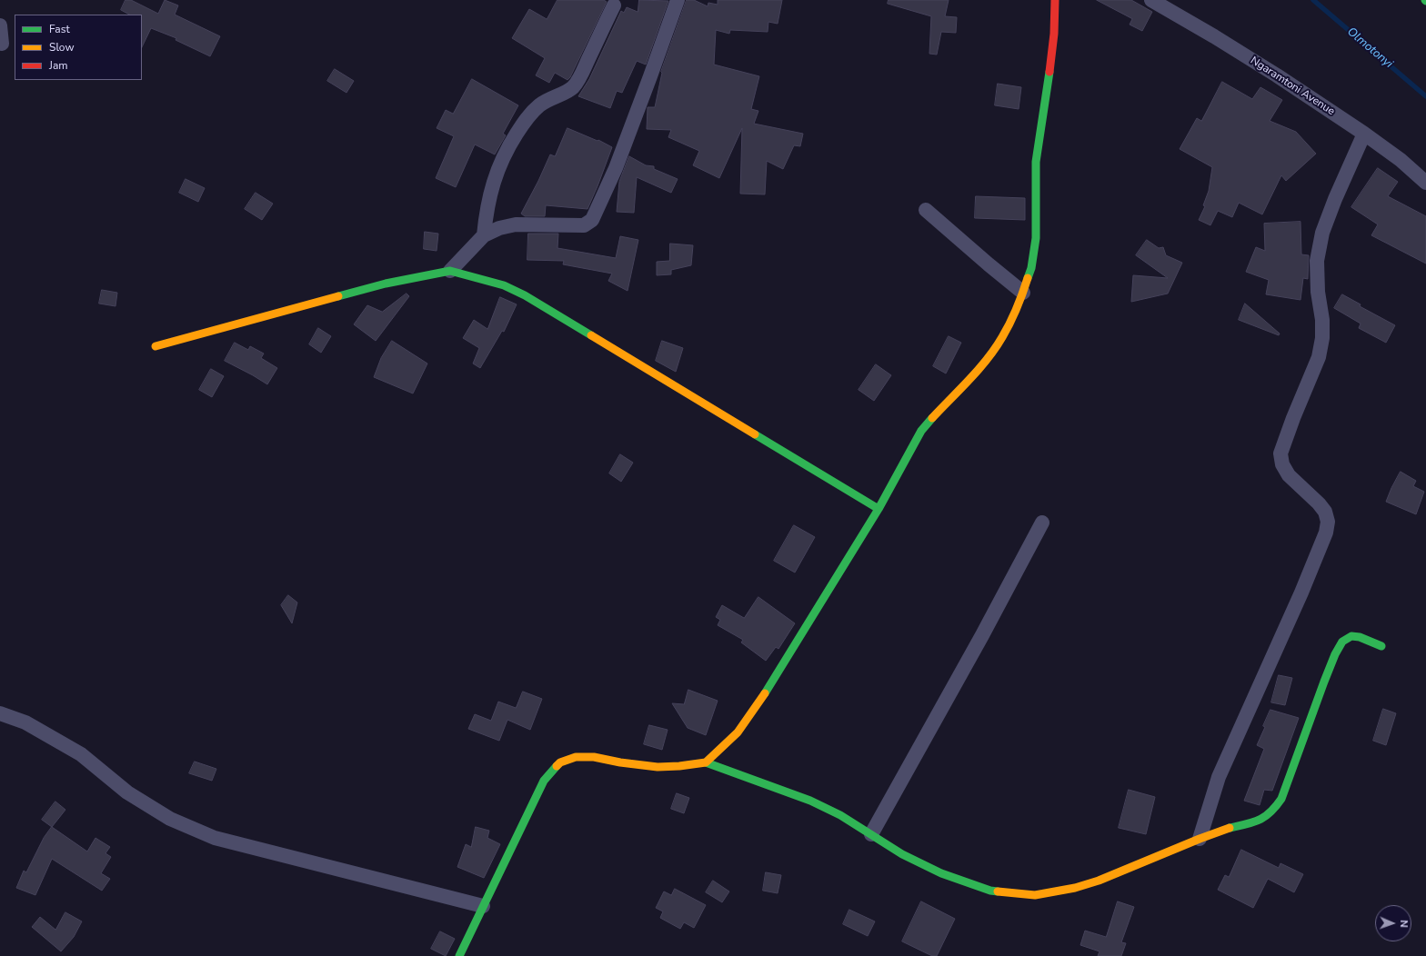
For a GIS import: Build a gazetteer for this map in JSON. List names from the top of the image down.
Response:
{
  "streets": {
    "street": ["Ngaramtoni Avenue"]
  },
  "water": ["Olmotonyi"],
  "legend": ["Fast", "Slow", "Jam"],
  "north": "right"
}
